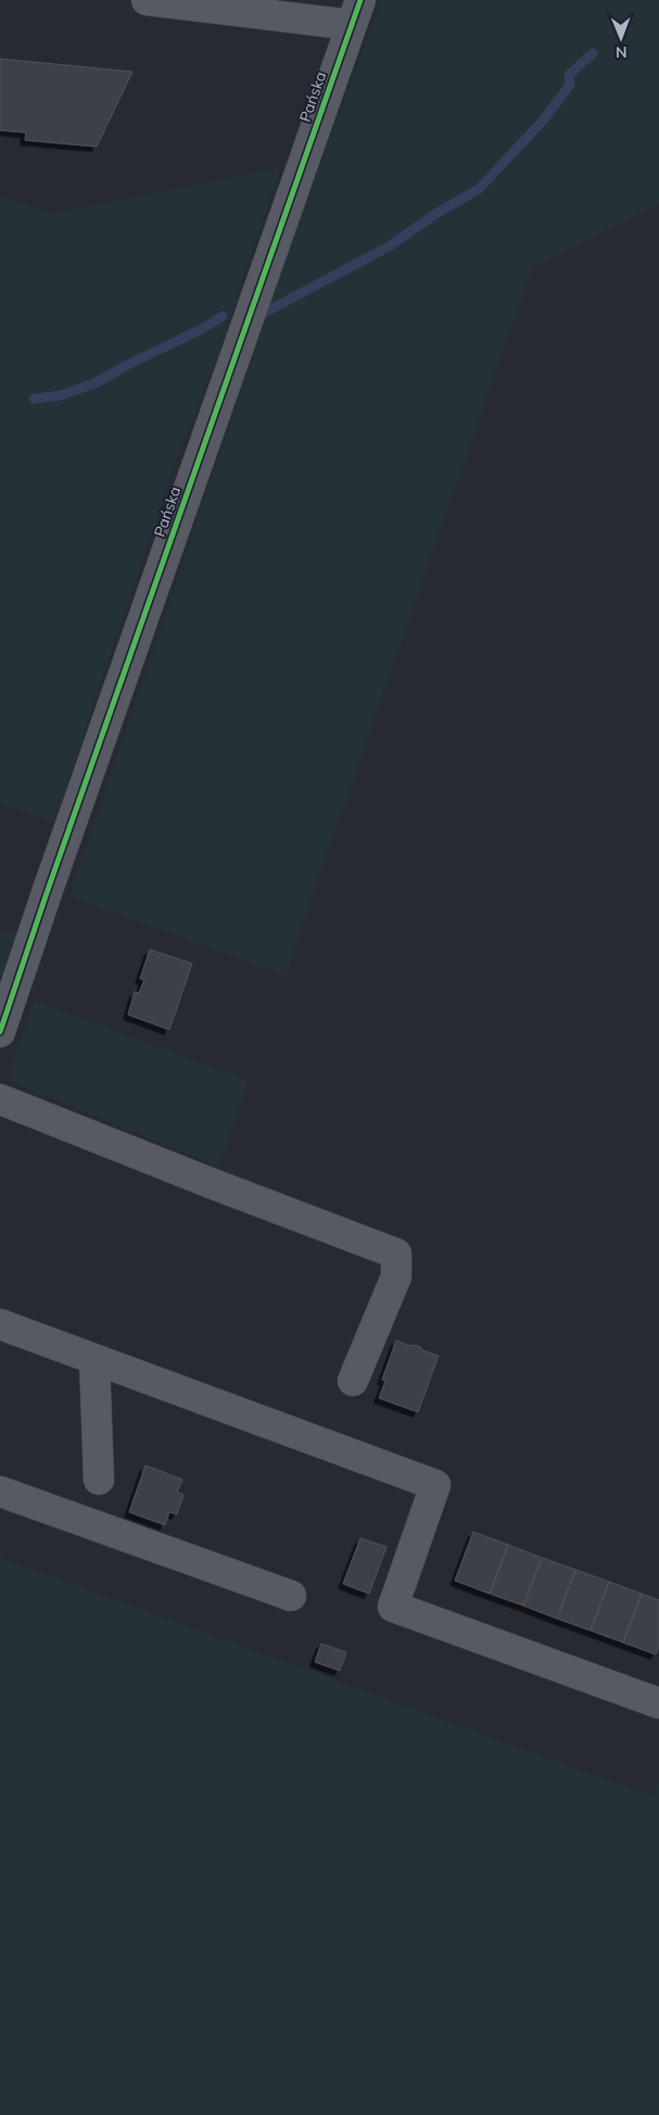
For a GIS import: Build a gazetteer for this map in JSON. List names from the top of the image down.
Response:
{
  "streets": {
    "street": ["Pańska"]
  },
  "north": "bottom"
}
